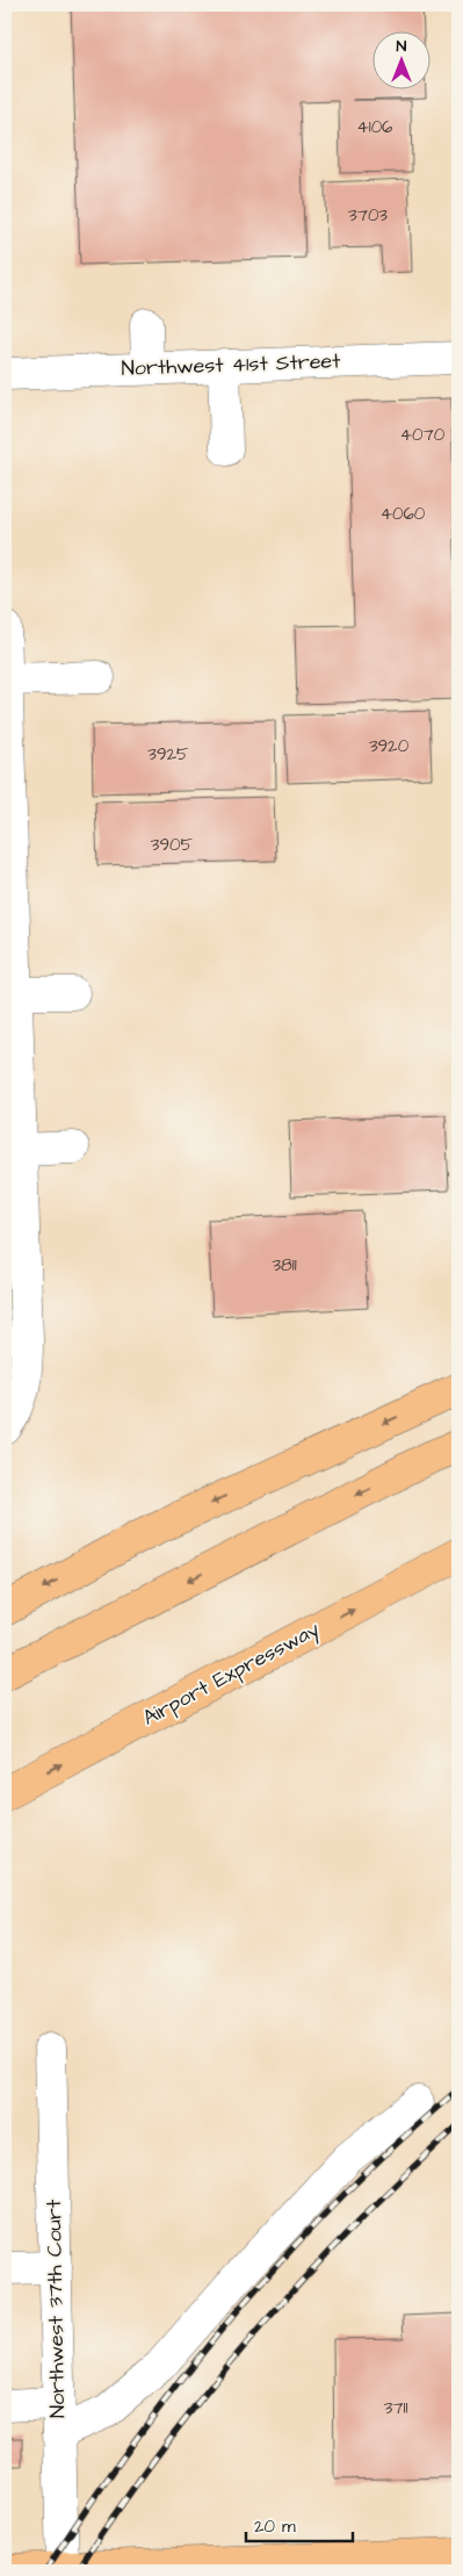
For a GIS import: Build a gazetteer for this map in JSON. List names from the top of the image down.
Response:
{
  "streets": {
    "highway": ["Airport Expressway"],
    "street": ["Northwest 41st Street", "Northwest 37th Court"]
  },
  "house_numbers": [
    "4106",
    "3703",
    "4070",
    "4060",
    "3920",
    "3925",
    "3905",
    "3811",
    "3711"
  ],
  "scale_bar": "20 m",
  "north": "top"
}
